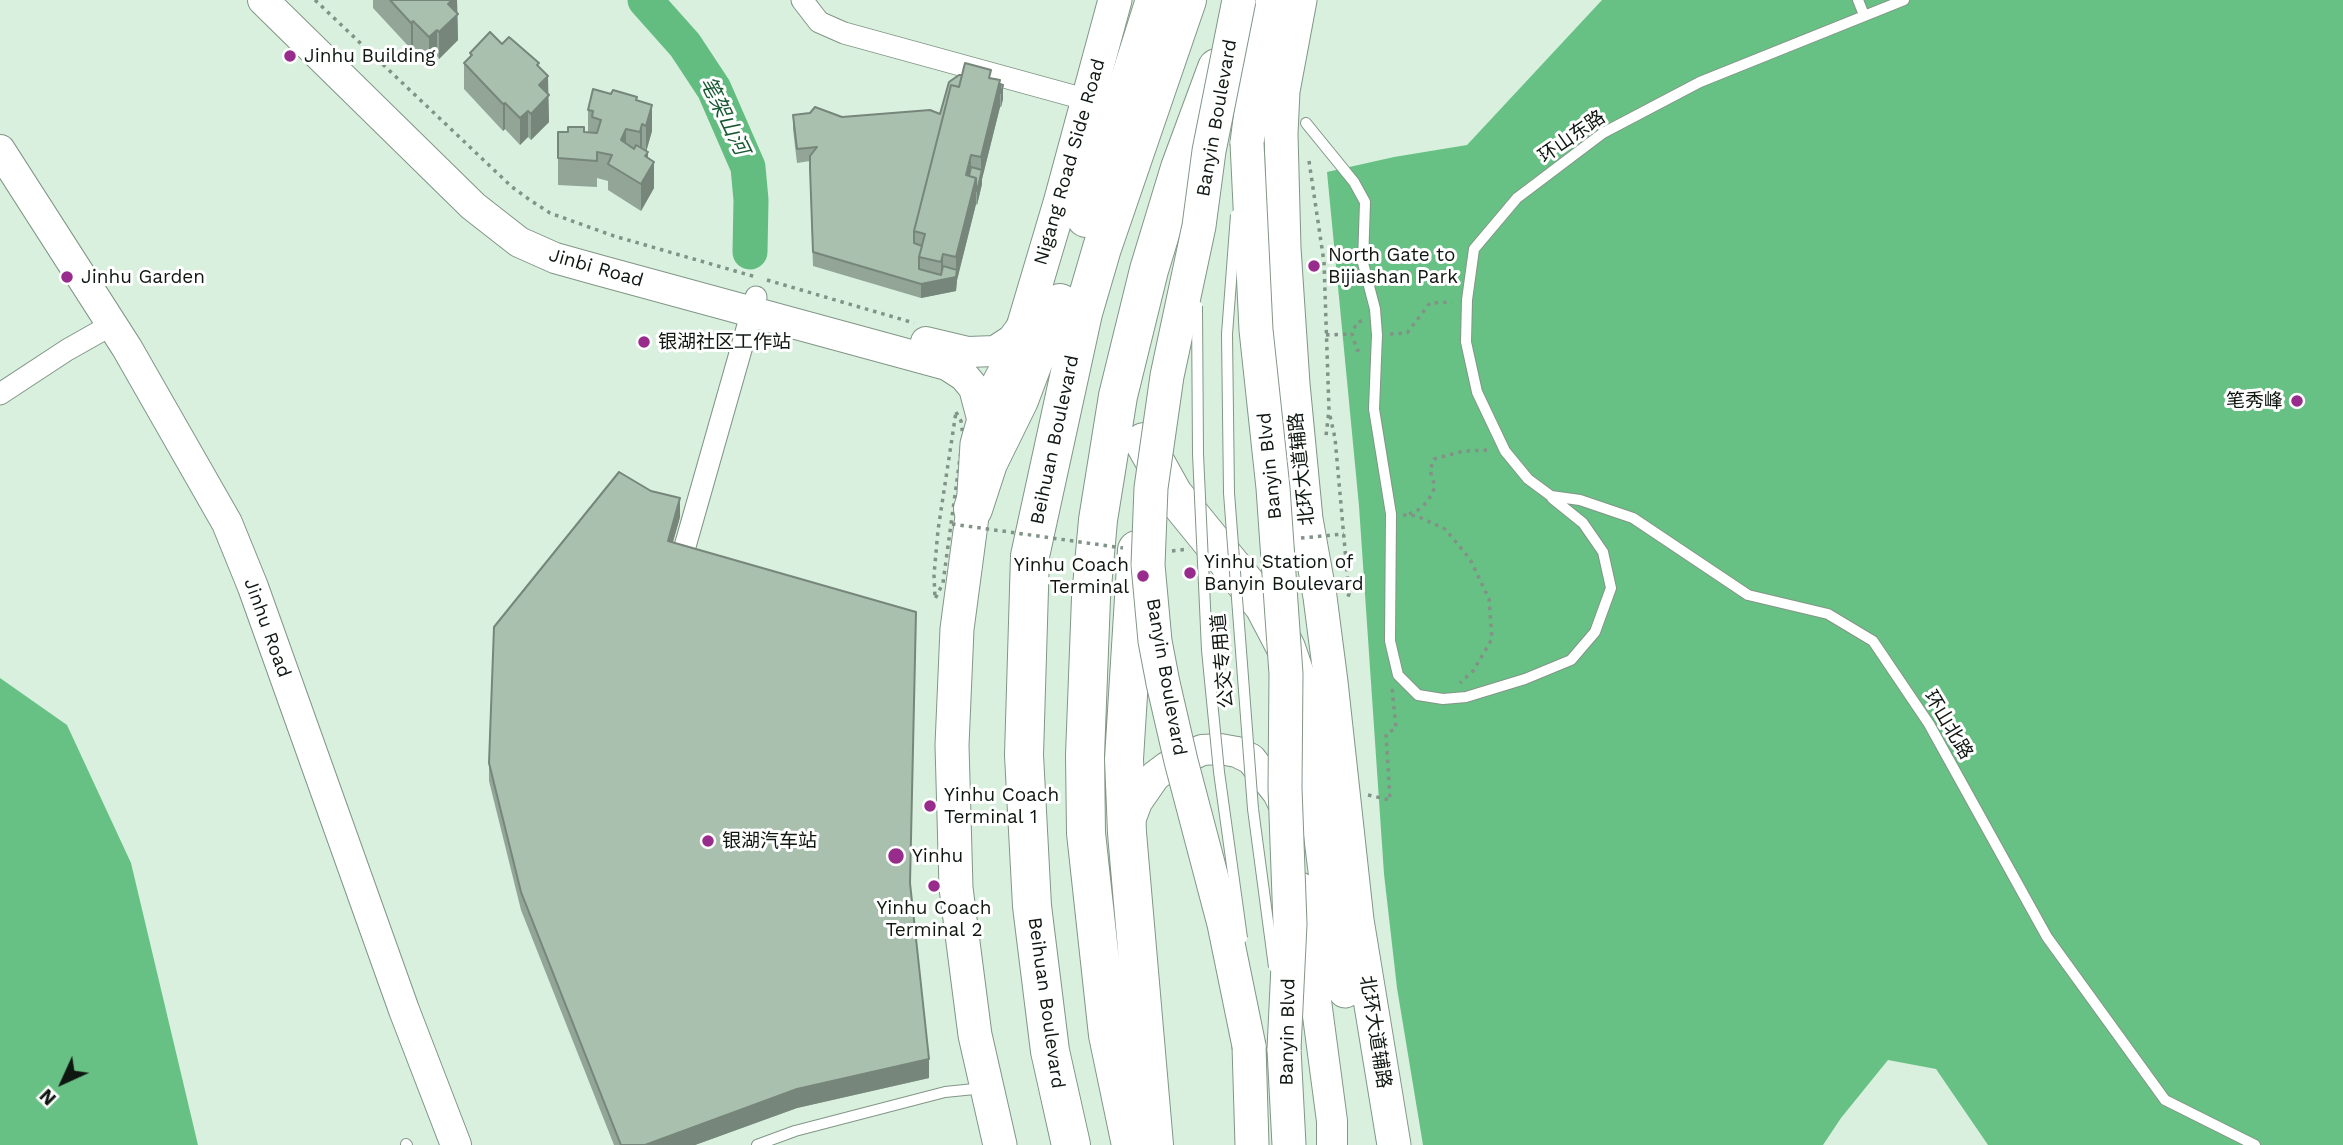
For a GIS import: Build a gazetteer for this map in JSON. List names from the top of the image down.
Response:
{
  "streets": {
    "highway": ["Beihuan Boulevard"],
    "main road": [
      "Banyin Boulevard",
      "Nigang Road Side Road",
      "Banyin Blvd",
      "北环大道辅路"
    ],
    "street": ["Jinbi Road", "Jinhu Road"],
    "lane": ["环山东路", "公交专用道", "环山北路"]
  },
  "crossings": [
    ["Banyin Boulevard", "公交专用道"],
    ["环山东路", "环山北路"],
    ["Nigang Road Side Road", "Jinbi Road"],
    ["Banyin Blvd", "公交专用道"]
  ],
  "water": ["笔架山河"],
  "places": [
    "Jinhu Building",
    "North Gate to Bijiashan Park",
    "Jinhu Garden",
    "银湖社区工作站",
    "笔秀峰",
    "Yinhu Station of Banyin Boulevard",
    "Yinhu Coach Terminal",
    "Yinhu Coach Terminal 1",
    "银湖汽车站",
    "Yinhu",
    "Yinhu Coach Terminal 2"
  ],
  "north": "bottom left"
}
